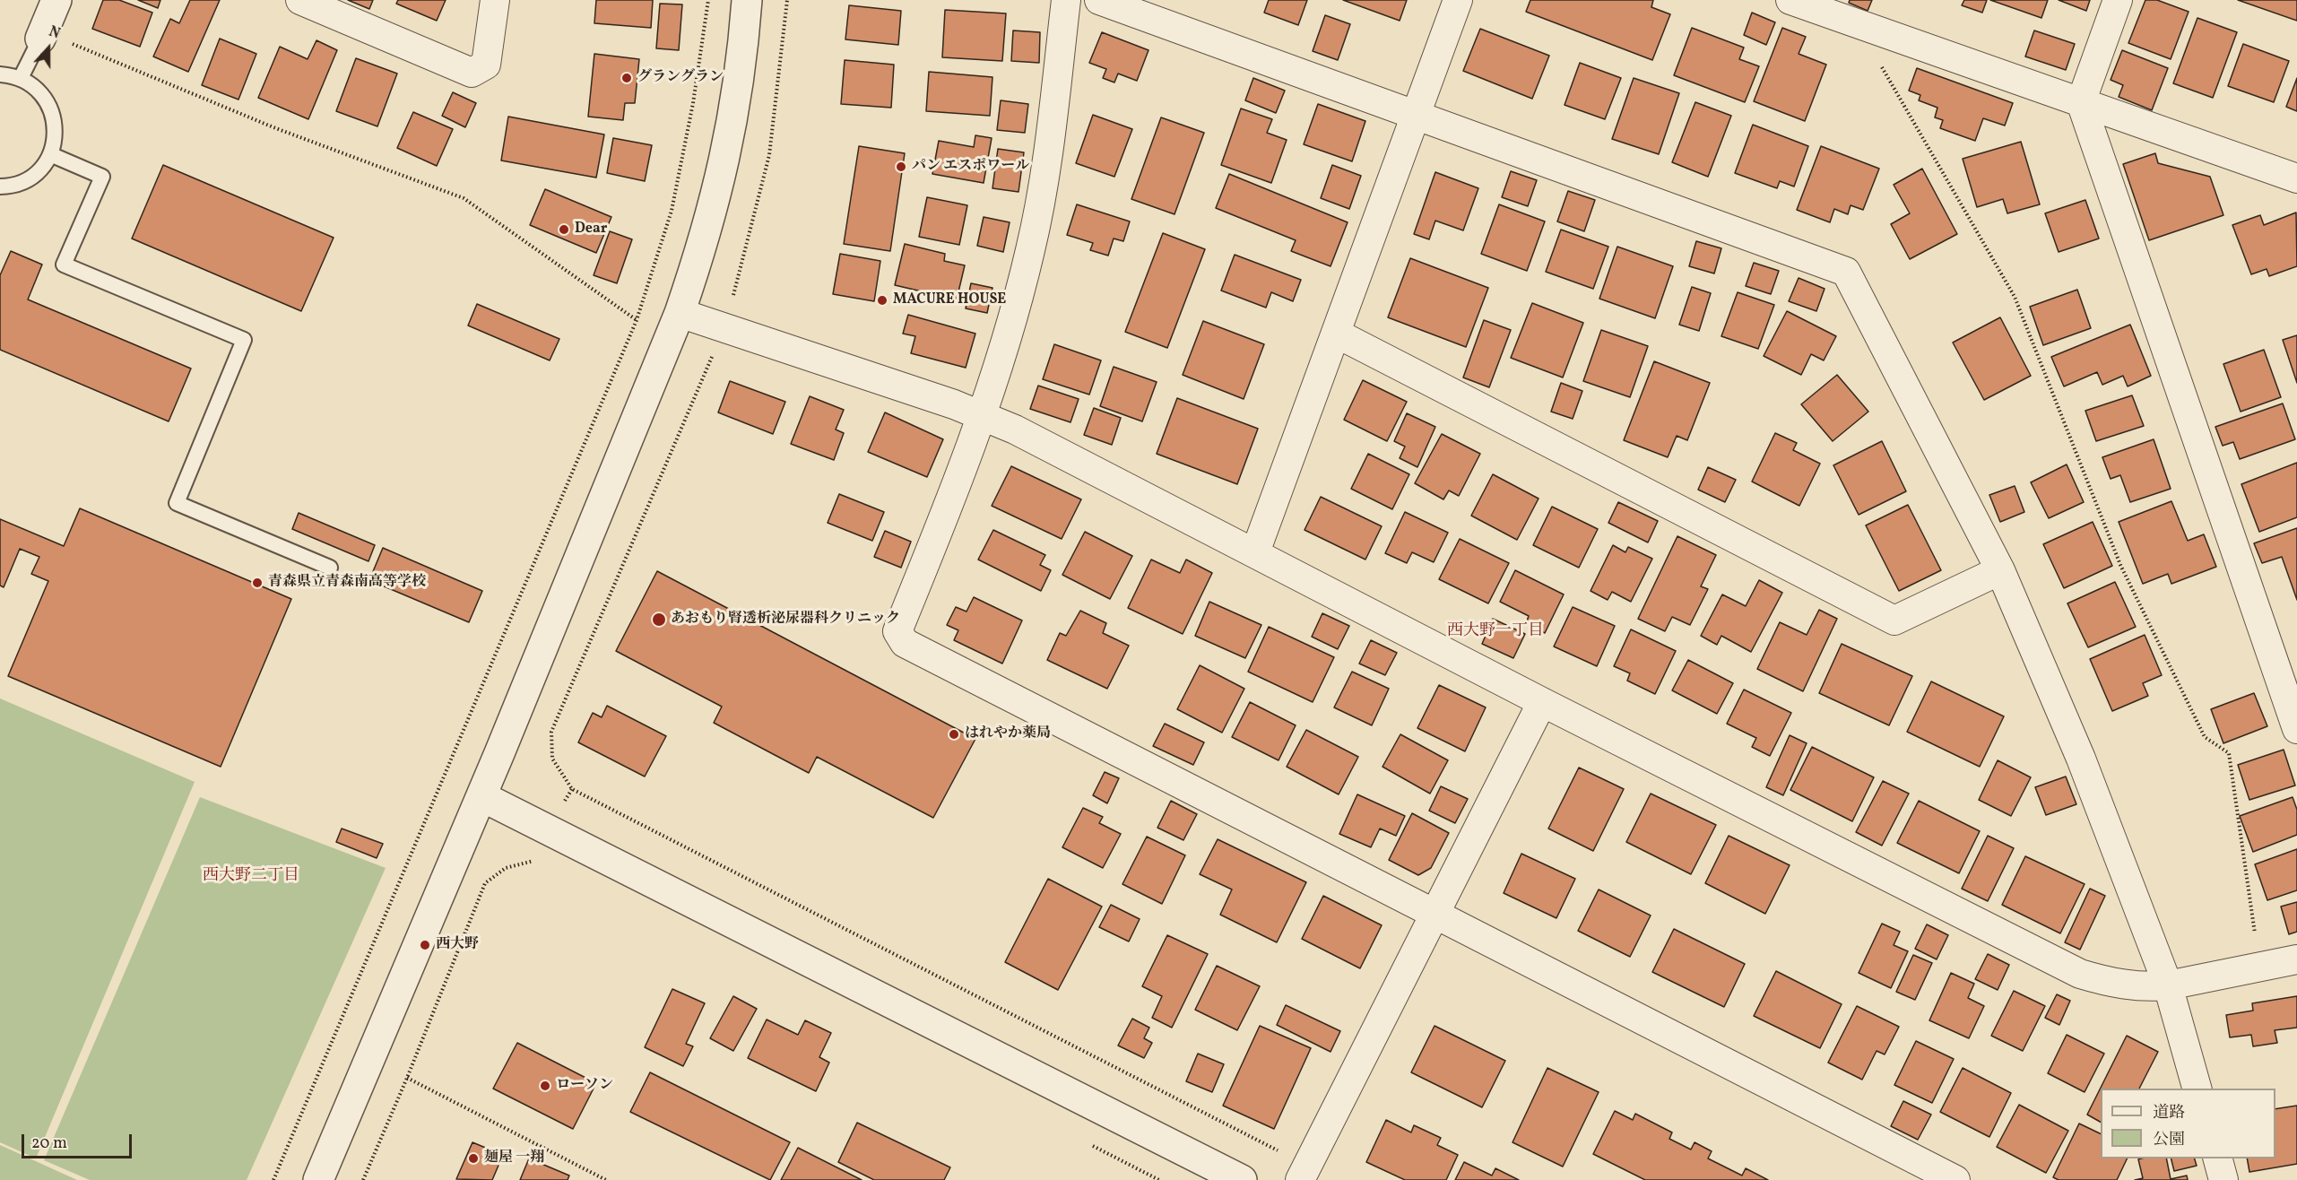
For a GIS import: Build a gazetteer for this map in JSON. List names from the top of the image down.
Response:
{
  "districts": ["西大野一丁目", "西大野二丁目"],
  "places": [
    "グラングラン",
    "パン エスポワール",
    "Dear",
    "MACURE HOUSE",
    "青森県立青森南高等学校",
    "あおもり腎透析泌尿器科クリニック",
    "はれやか薬局",
    "西大野",
    "ローソン",
    "麺屋 一翔"
  ],
  "legend": ["道路", "公園"],
  "scale_bar": "20 m",
  "north": "top"
}
